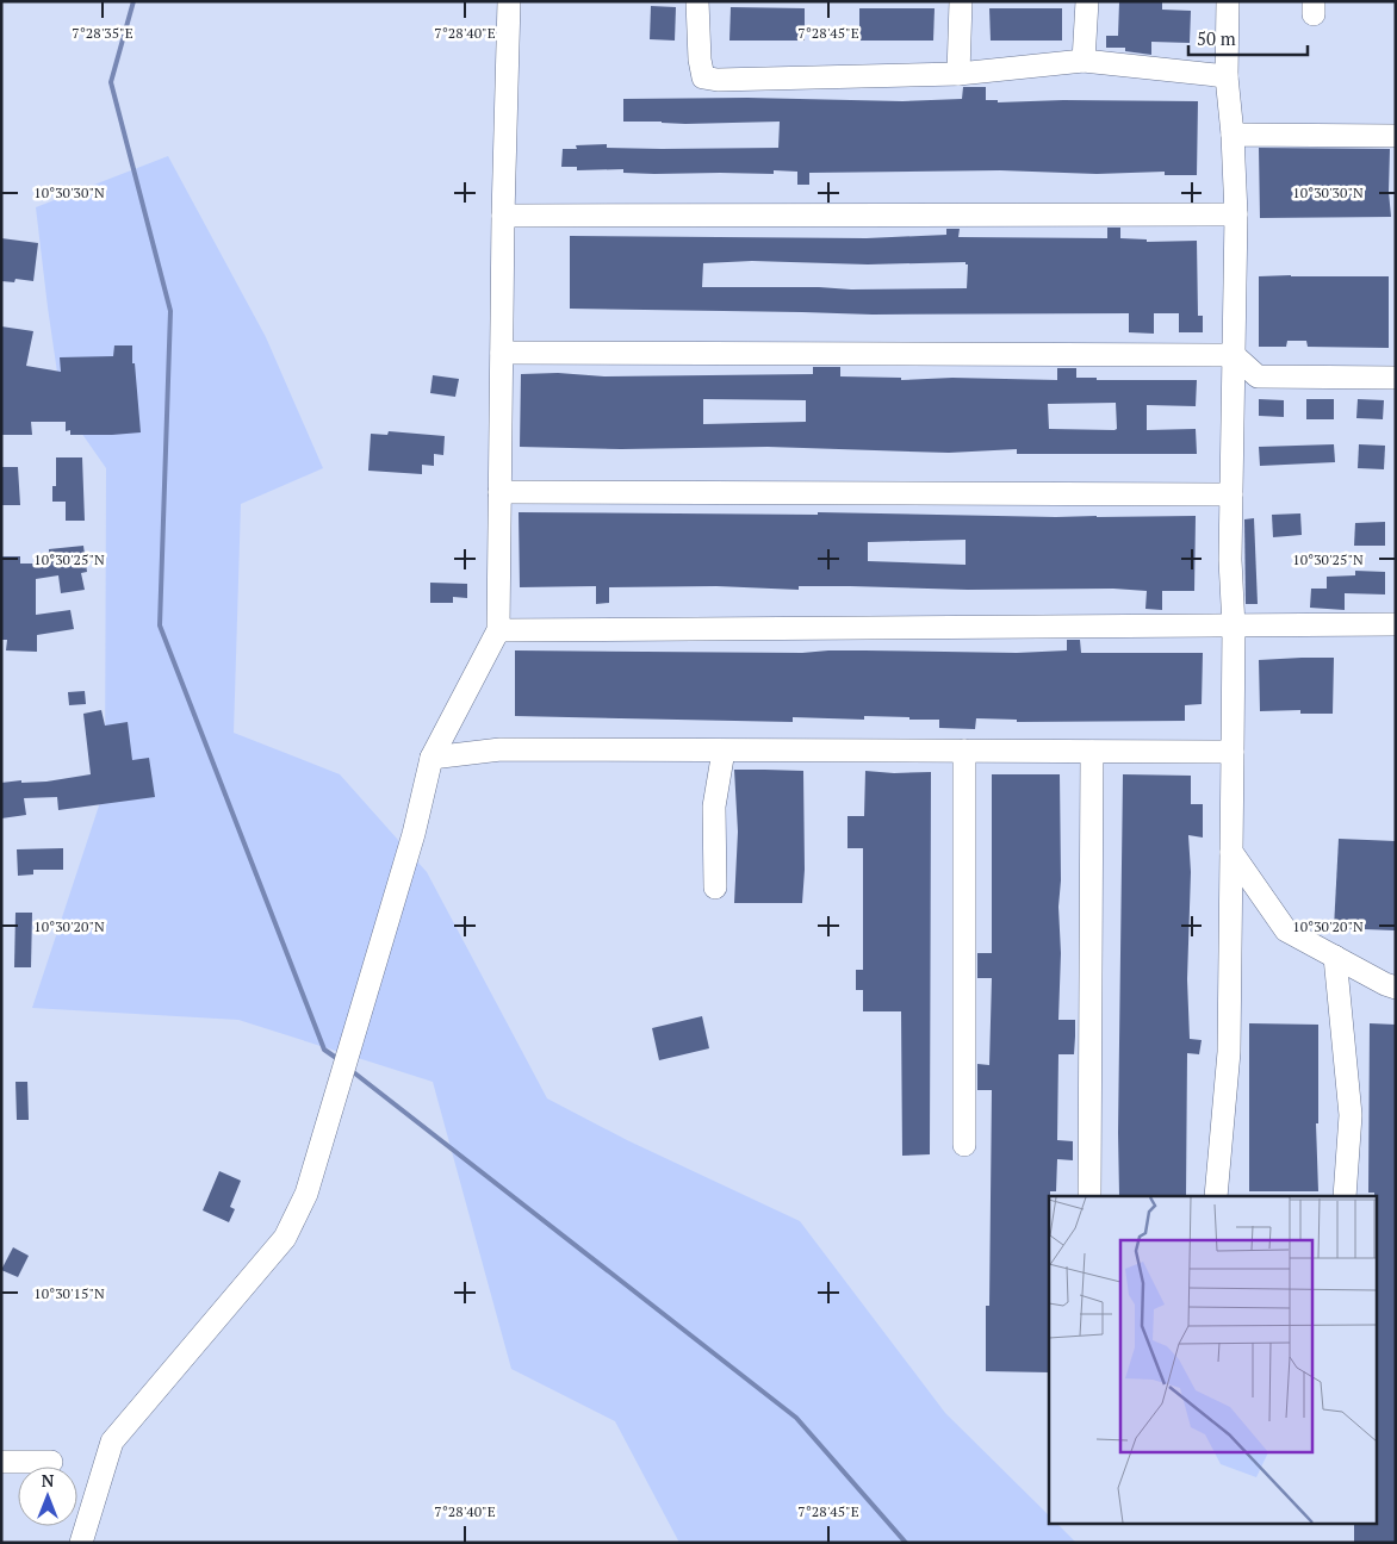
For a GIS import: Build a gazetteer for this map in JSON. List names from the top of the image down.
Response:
{
  "scale_bar": "50 m",
  "north": "top",
  "coordinates": [
    "7°28'35\"E",
    "7°28'40\"E",
    "7°28'45\"E",
    "10°30'30\"N",
    "10°30'25\"N",
    "10°30'20\"N",
    "10°30'15\"N"
  ]
}
